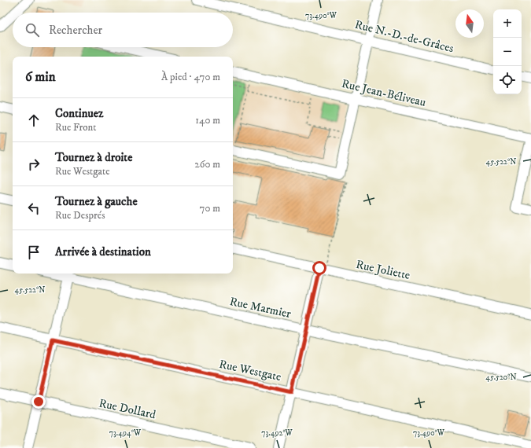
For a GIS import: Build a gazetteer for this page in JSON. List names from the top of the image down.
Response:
{
  "streets": {
    "street": [
      "Rue N.-D.-de-Grâces",
      "Rue Jean-Béliveau",
      "Rue Joliette",
      "Rue Marmier",
      "Rue Westgate",
      "Rue Dollard"
    ]
  },
  "north": "top",
  "page": {
    "map_buttons": ["+", "−"],
    "search": "Rechercher",
    "heading": ["6 min", "À pied · 470 m"],
    "list": [
      ["Continuez", "Rue Front", "140 m"],
      ["Tournez à droite", "Rue Westgate", "260 m"],
      ["Tournez à gauche", "Rue Després", "70 m"],
      "Arrivée à destination"
    ]
  },
  "coordinates": [
    "73.490°W",
    "45.522°N",
    "45.520°N",
    "73.494°W",
    "73.492°W"
  ]
}
